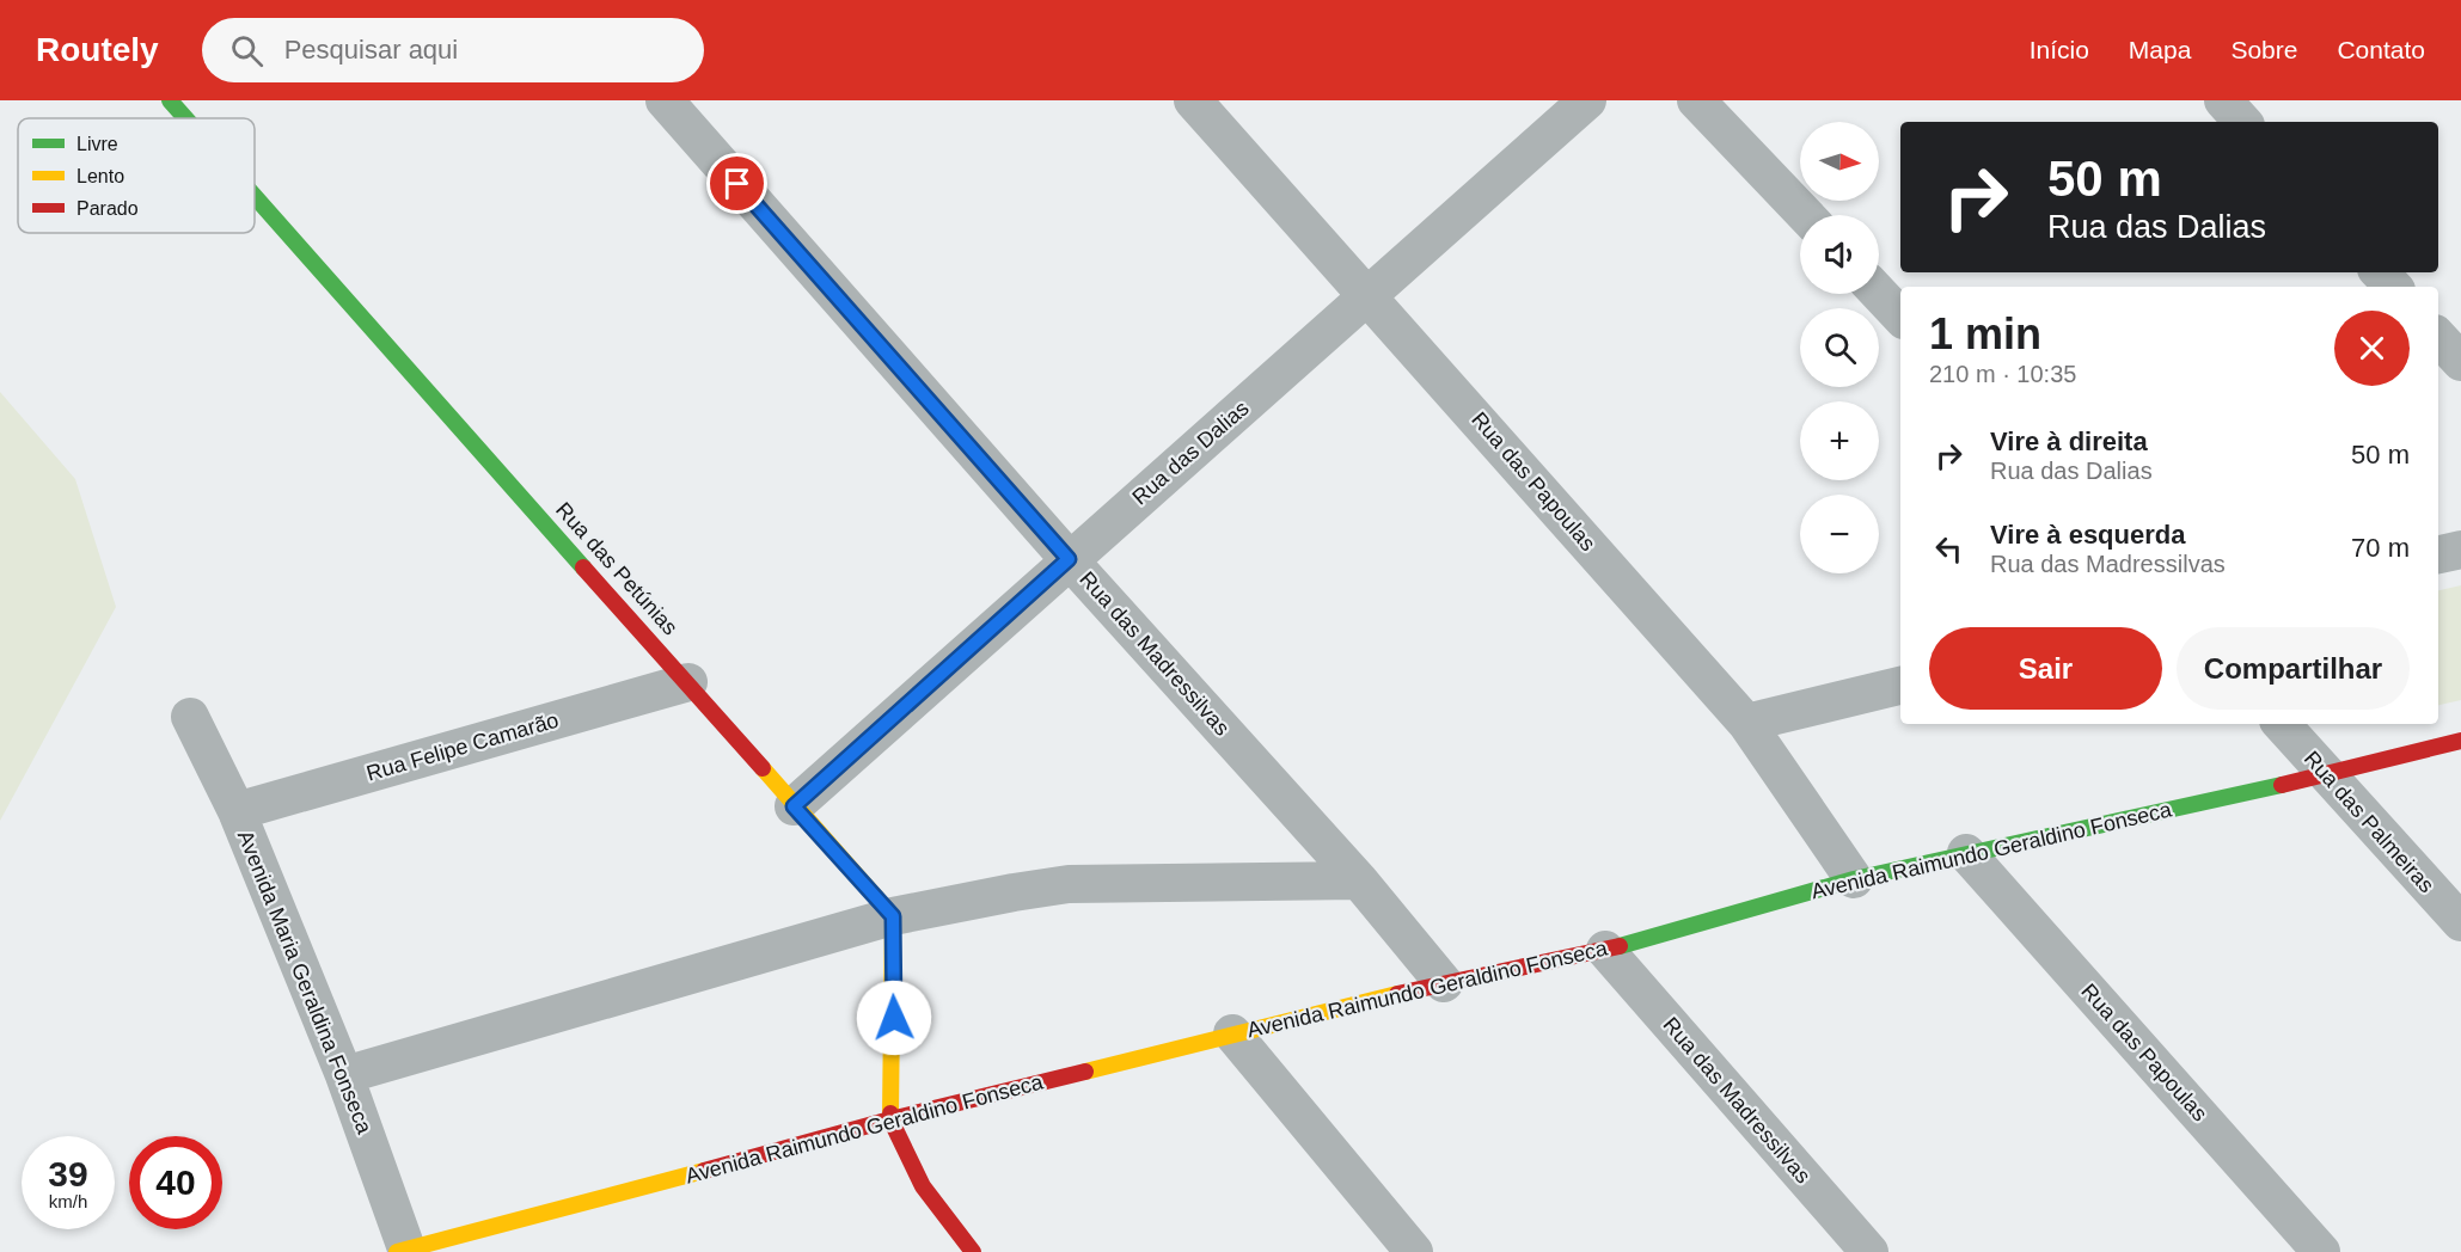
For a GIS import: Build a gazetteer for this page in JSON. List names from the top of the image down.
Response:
{
  "streets": {
    "street": [
      "Rua das Dalias",
      "Rua das Papoulas",
      "Rua das Petúnias",
      "Rua das Madressilvas",
      "Rua Felipe Camarão",
      "Rua das Palmeiras",
      "Avenida Raimundo Geraldino Fonseca",
      "Avenida Maria Geraldina Fonseca"
    ]
  },
  "crossings": [
    ["Rua das Dalias", "Rua das Papoulas"],
    ["Rua das Dalias", "Rua das Petúnias"],
    ["Rua das Dalias", "Rua das Madressilvas"],
    ["Rua das Papoulas", "Avenida Raimundo Geraldino Fonseca"],
    ["Rua das Petúnias", "Rua Felipe Camarão"],
    ["Rua das Madressilvas", "Avenida Raimundo Geraldino Fonseca"],
    ["Rua Felipe Camarão", "Avenida Maria Geraldina Fonseca"],
    ["Rua das Palmeiras", "Avenida Raimundo Geraldino Fonseca"],
    ["Avenida Raimundo Geraldino Fonseca", "Avenida Maria Geraldina Fonseca"]
  ],
  "legend": ["Livre", "Lento", "Parado"],
  "north": "right",
  "page": {
    "header": "Routely",
    "search": "Pesquisar aqui",
    "nav": [
      "Início",
      "Mapa",
      "Sobre",
      "Contato"
    ],
    "map_buttons": ["+", "−"],
    "turn": ["50 m", "Rua das Dalias"],
    "heading": ["1 min", "210 m · 10:35"],
    "list": [
      {
        "name": "Vire à direita",
        "note": "Rua das Dalias",
        "value": "50 m"
      },
      {
        "name": "Vire à esquerda",
        "note": "Rua das Madressilvas",
        "value": "70 m"
      }
    ],
    "buttons": ["Sair", "Compartilhar"],
    "speed": "39 km/h",
    "limit": "40"
  }
}
